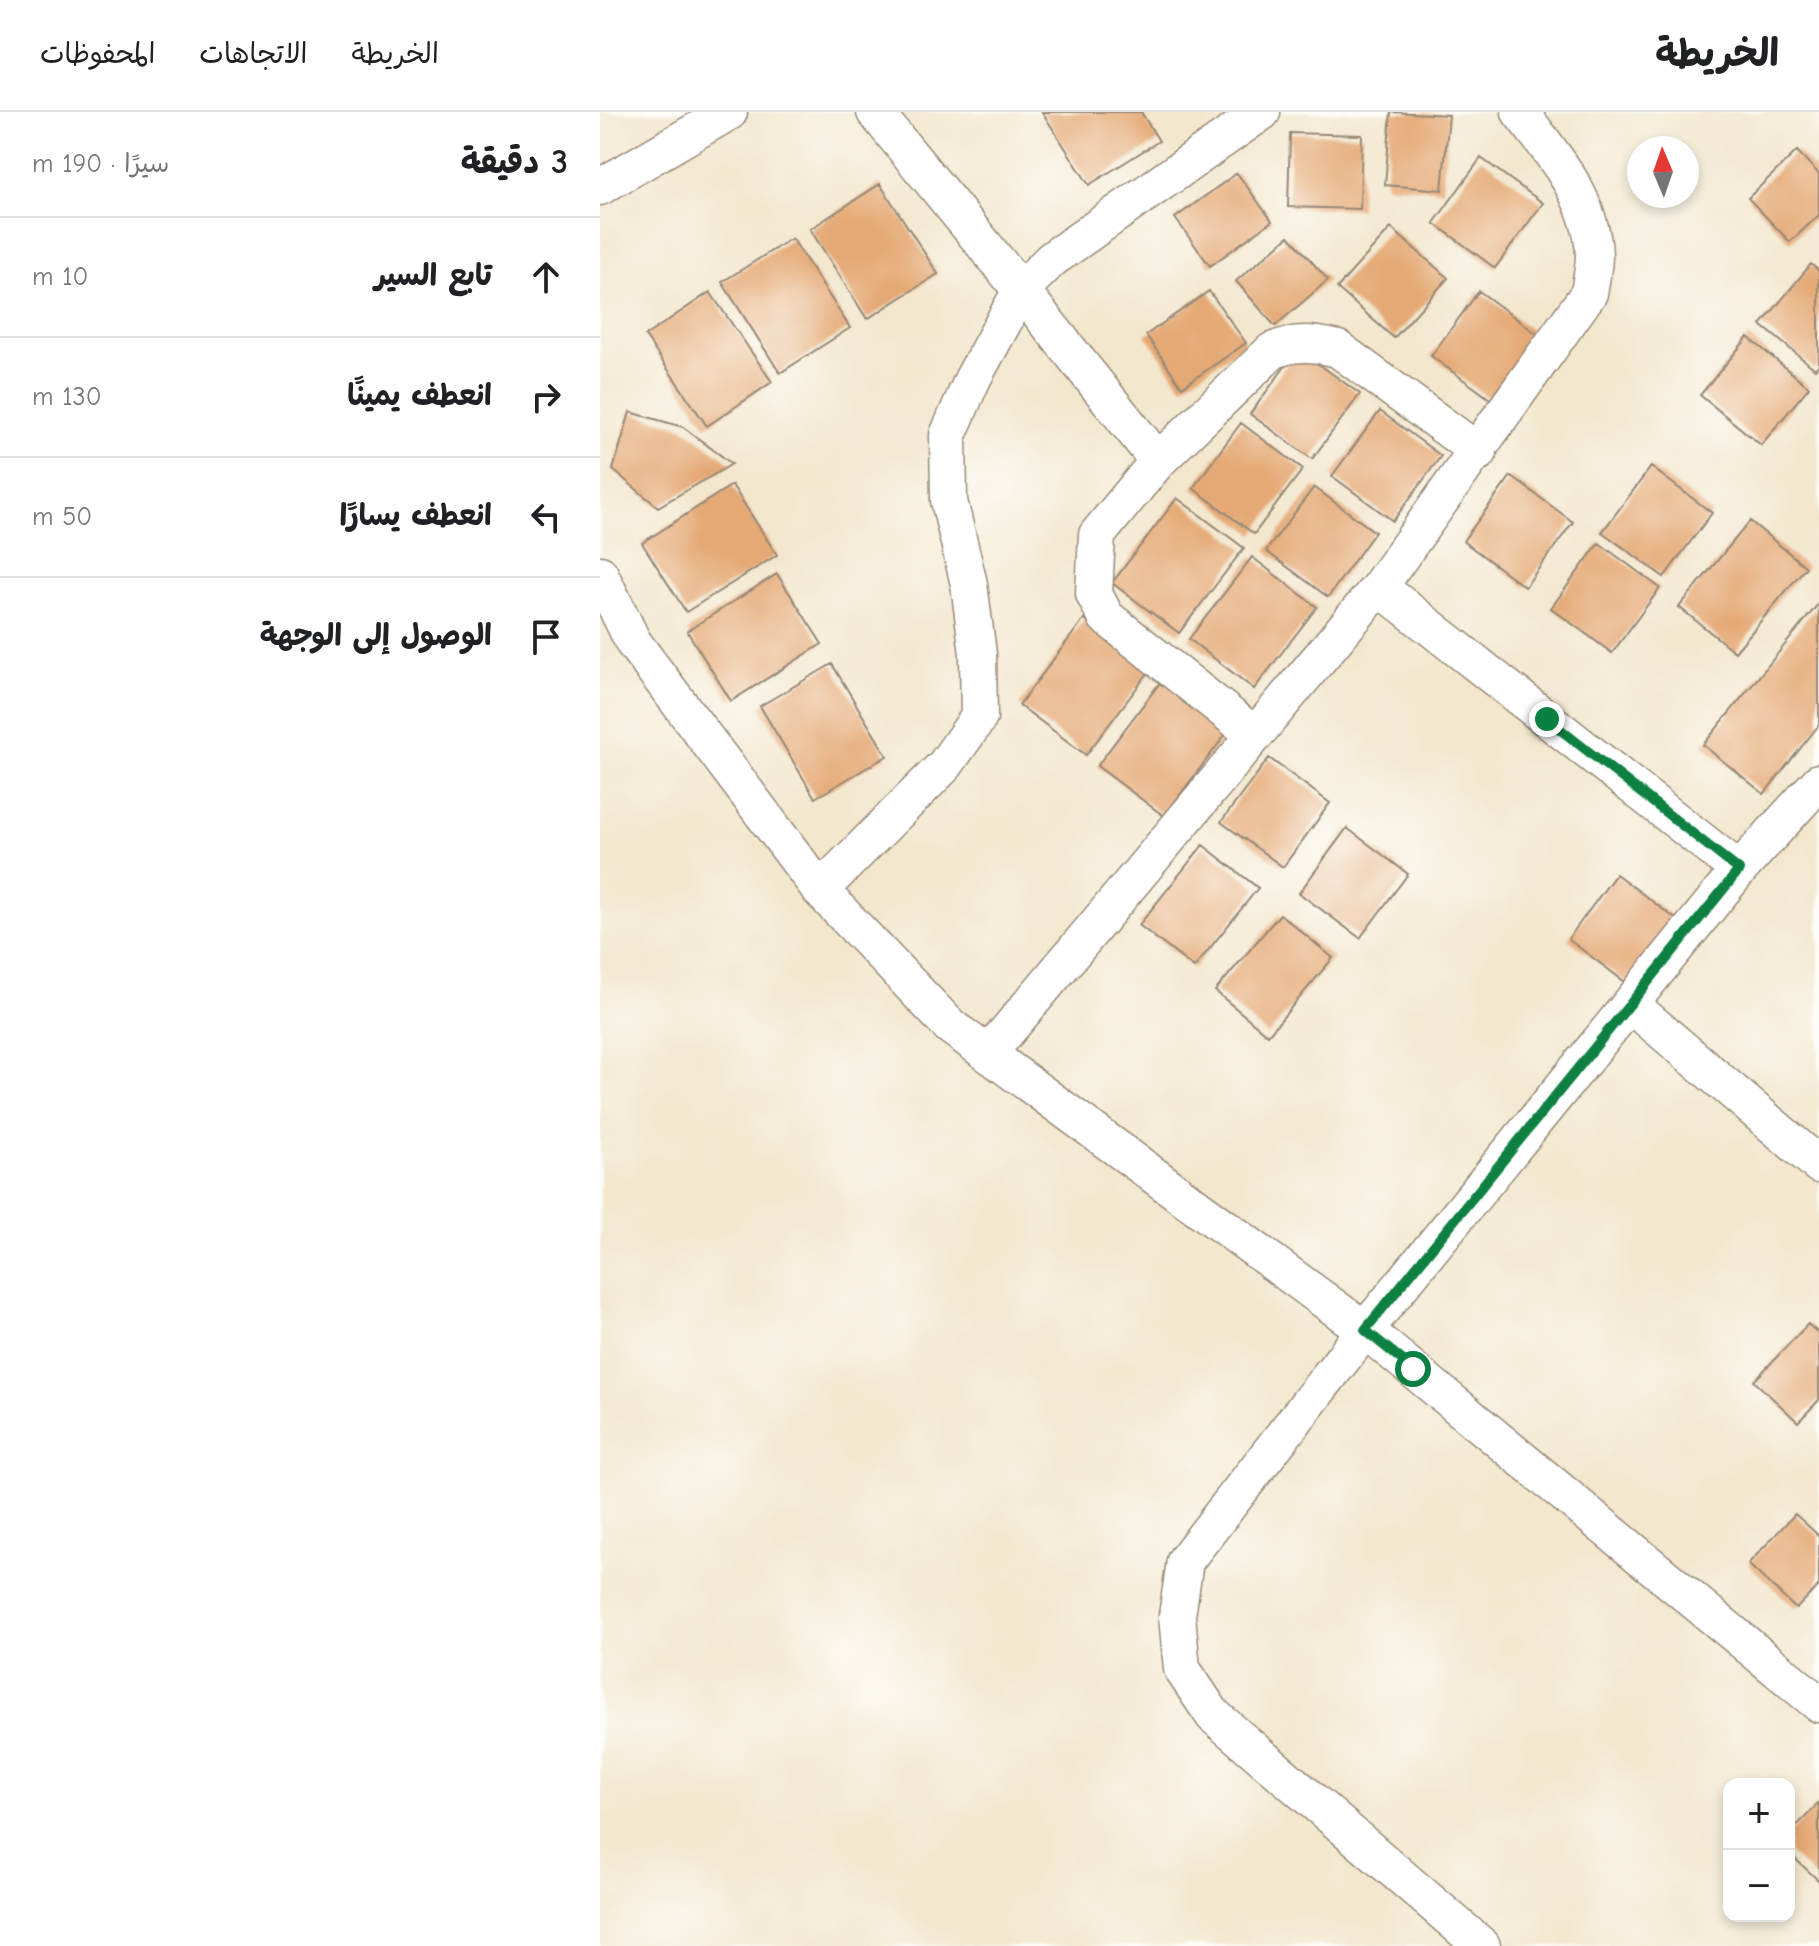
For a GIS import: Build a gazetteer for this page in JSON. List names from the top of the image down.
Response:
{
  "north": "top",
  "page": {
    "header": "الخريطة",
    "nav": ["الخريطة", "الاتجاهات", "المحفوظات"],
    "heading": ["3 دقيقة", "سيرًا · 190 m"],
    "list": [
      ["تابع السير", "10 m"],
      ["انعطف يمينًا", "130 m"],
      ["انعطف يسارًا", "50 m"],
      "الوصول إلى الوجهة"
    ],
    "map_buttons": ["+", "−"]
  }
}
